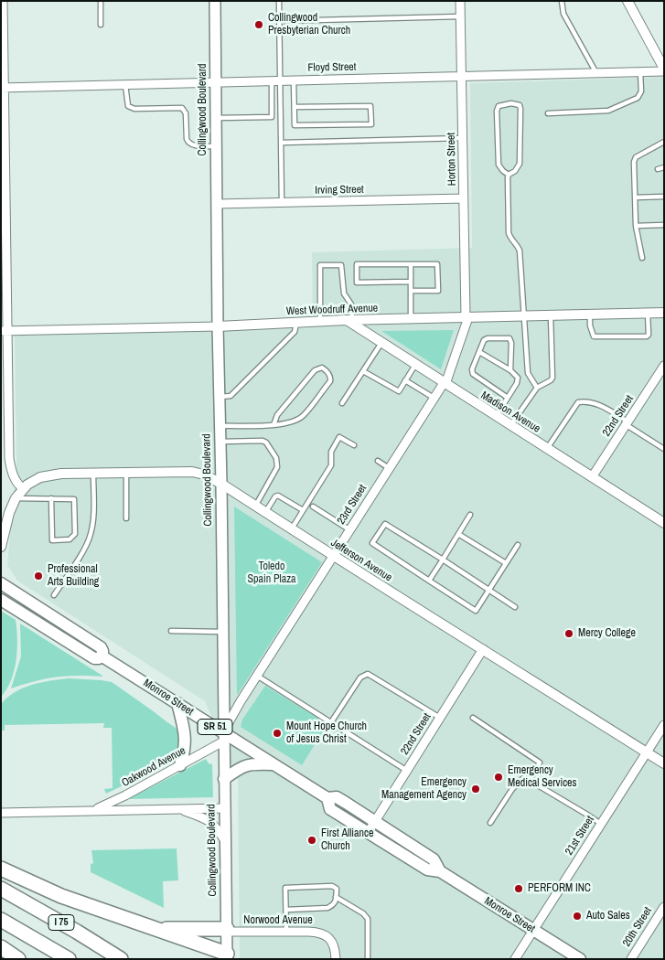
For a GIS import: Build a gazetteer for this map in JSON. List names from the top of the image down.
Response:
{
  "streets": {
    "highway": ["I 75"],
    "main road": ["Collingwood Boulevard", "Monroe Street", "SR 51"],
    "street": [
      "Floyd Street",
      "Horton Street",
      "Irving Street",
      "West Woodruff Avenue",
      "Madison Avenue",
      "22nd Street",
      "23rd Street",
      "Jefferson Avenue",
      "Oakwood Avenue",
      "21st Street",
      "Norwood Avenue",
      "20th Street"
    ]
  },
  "crossings": [
    ["Floyd Street", "Collingwood Boulevard"],
    ["Floyd Street", "Horton Street"],
    ["Collingwood Boulevard", "Irving Street"],
    ["Collingwood Boulevard", "West Woodruff Avenue"],
    ["Collingwood Boulevard", "23rd Street"],
    ["Collingwood Boulevard", "Jefferson Avenue"],
    ["Collingwood Boulevard", "Monroe Street"],
    ["Collingwood Boulevard", "Oakwood Avenue"],
    ["Collingwood Boulevard", "Norwood Avenue"],
    ["Horton Street", "Irving Street"],
    ["Horton Street", "West Woodruff Avenue"],
    ["Horton Street", "23rd Street"],
    ["West Woodruff Avenue", "Madison Avenue"],
    ["West Woodruff Avenue", "23rd Street"],
    ["Madison Avenue", "22nd Street"],
    ["Madison Avenue", "23rd Street"],
    ["22nd Street", "Jefferson Avenue"],
    ["22nd Street", "Monroe Street"],
    ["23rd Street", "Jefferson Avenue"],
    ["23rd Street", "Monroe Street"],
    ["23rd Street", "Oakwood Avenue"],
    ["Jefferson Avenue", "21st Street"],
    ["Monroe Street", "Oakwood Avenue"],
    ["Monroe Street", "21st Street"]
  ],
  "parks": ["Toledo Spain Plaza"],
  "places": [
    "Collingwood Presbyterian Church",
    "Professional Arts Building",
    "Mercy College",
    "Mount Hope Church of Jesus Christ",
    "Emergency Medical Services",
    "Emergency Management Agency",
    "First Alliance Church",
    "PERFORM INC",
    "Auto Sales"
  ]
}
